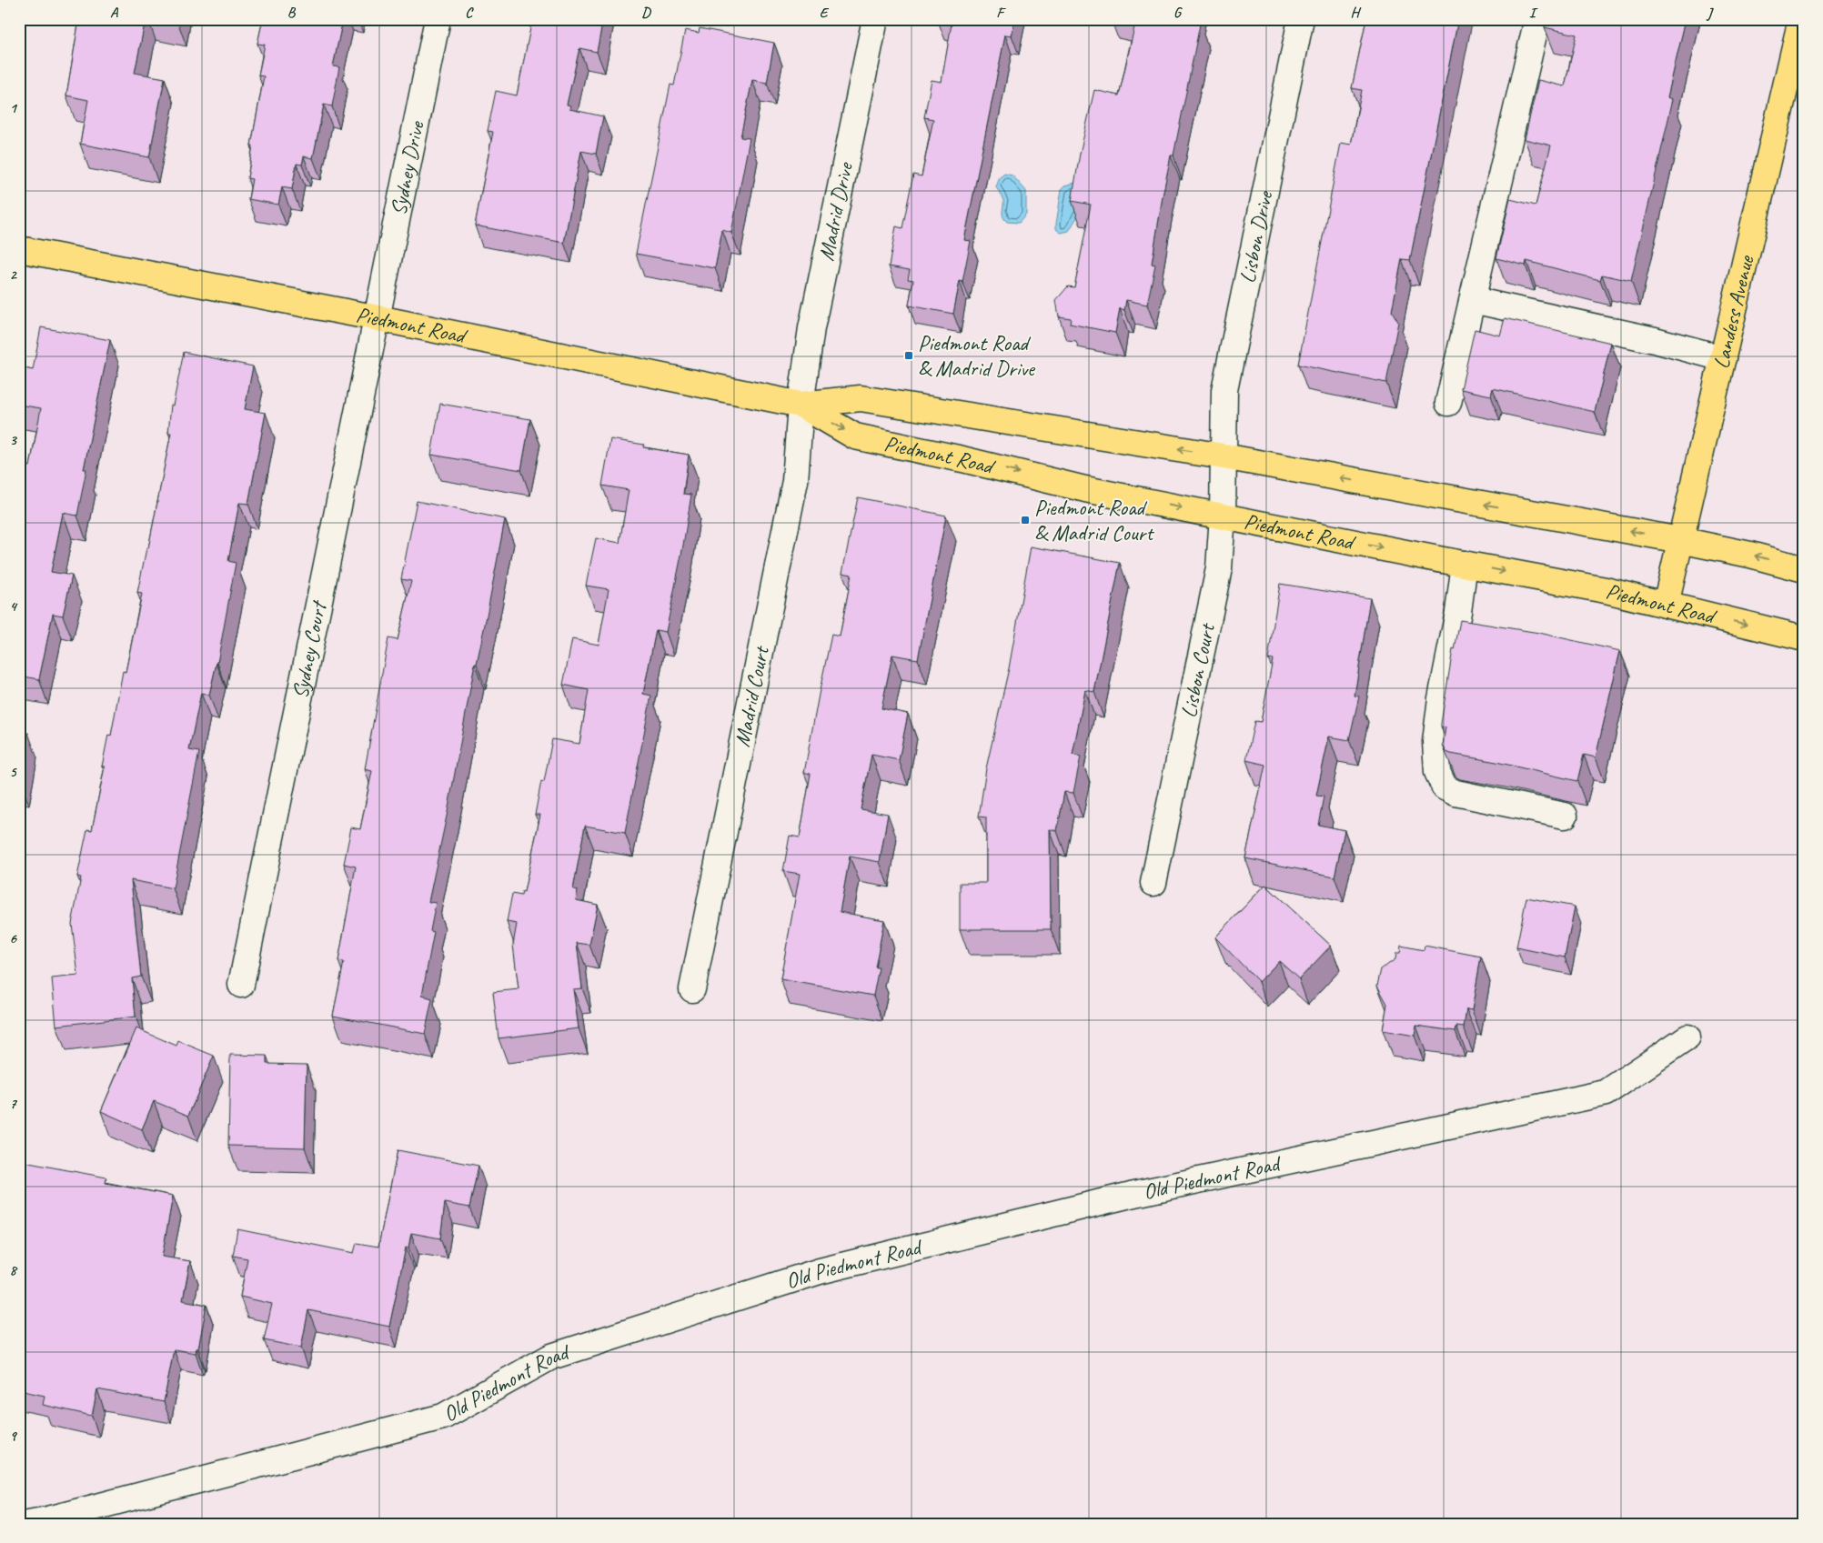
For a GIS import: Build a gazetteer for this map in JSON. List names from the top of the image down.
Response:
{
  "streets": {
    "main road": ["Landess Avenue", "Piedmont Road"],
    "street": [
      "Sydney Drive",
      "Madrid Drive",
      "Lisbon Drive",
      "Sydney Court",
      "Lisbon Court",
      "Madrid Court",
      "Old Piedmont Road"
    ]
  },
  "crossings": [
    ["Sydney Drive", "Piedmont Road"],
    ["Sydney Drive", "Sydney Court"],
    ["Madrid Drive", "Piedmont Road"],
    ["Madrid Drive", "Madrid Court"],
    ["Lisbon Drive", "Piedmont Road"],
    ["Lisbon Drive", "Lisbon Court"],
    ["Landess Avenue", "Piedmont Road"],
    ["Piedmont Road", "Sydney Court"],
    ["Piedmont Road", "Lisbon Court"],
    ["Piedmont Road", "Madrid Court"]
  ],
  "places": {
    "transit": ["Piedmont Road & Madrid Drive", "Piedmont Road & Madrid Court"]
  },
  "grid": {
    "columns": [
      "A",
      "B",
      "C",
      "D",
      "E",
      "F",
      "G",
      "H",
      "I",
      "J"
    ],
    "rows": [
      "1",
      "2",
      "3",
      "4",
      "5",
      "6",
      "7",
      "8",
      "9"
    ]
  }
}
